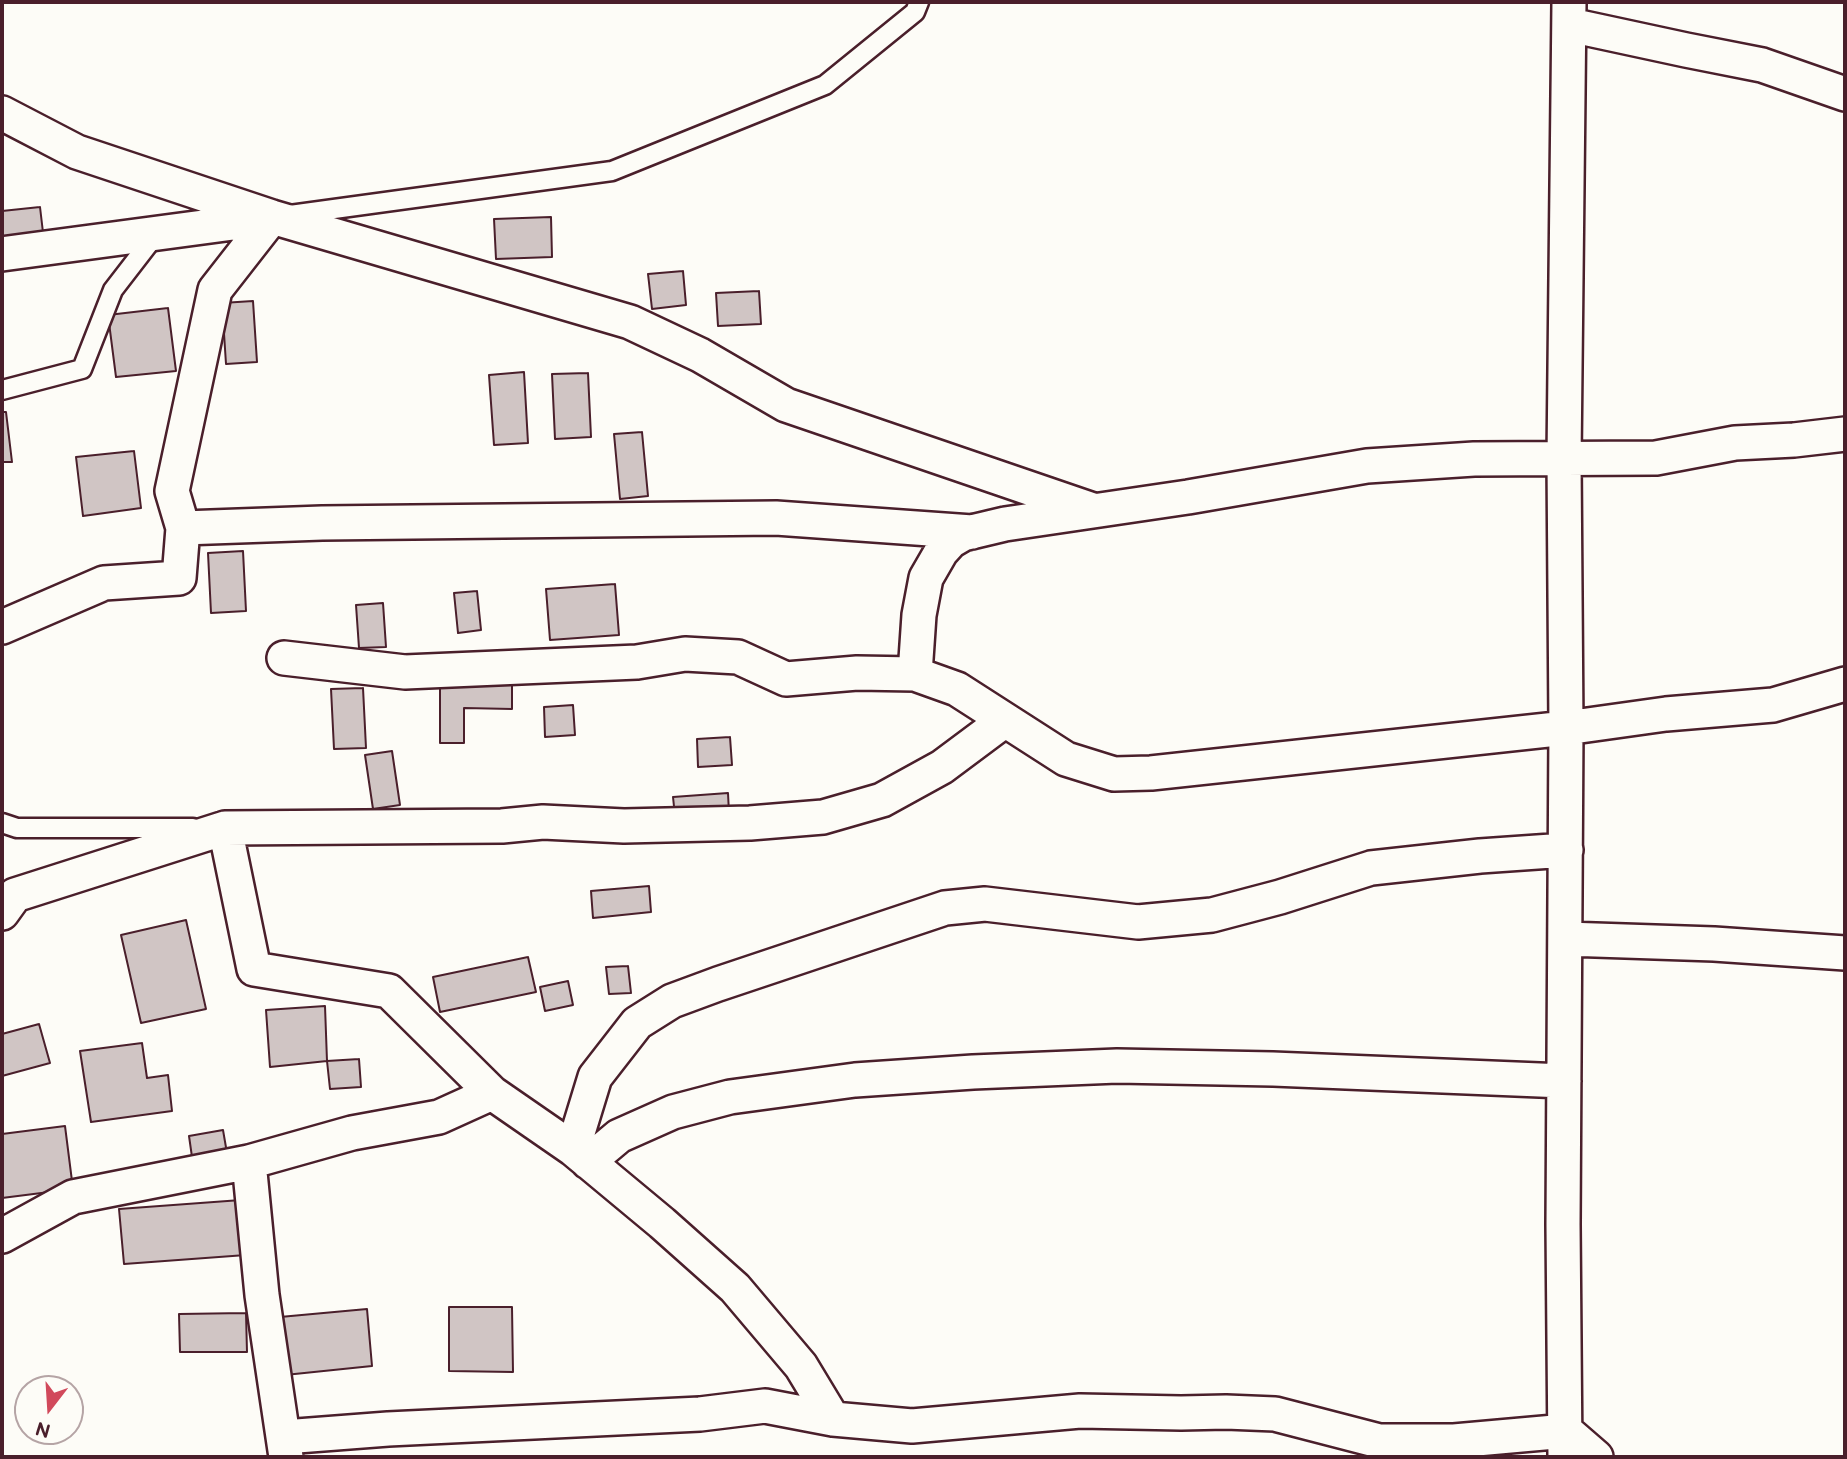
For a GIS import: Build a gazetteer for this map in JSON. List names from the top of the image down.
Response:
{
  "north": "bottom"
}
